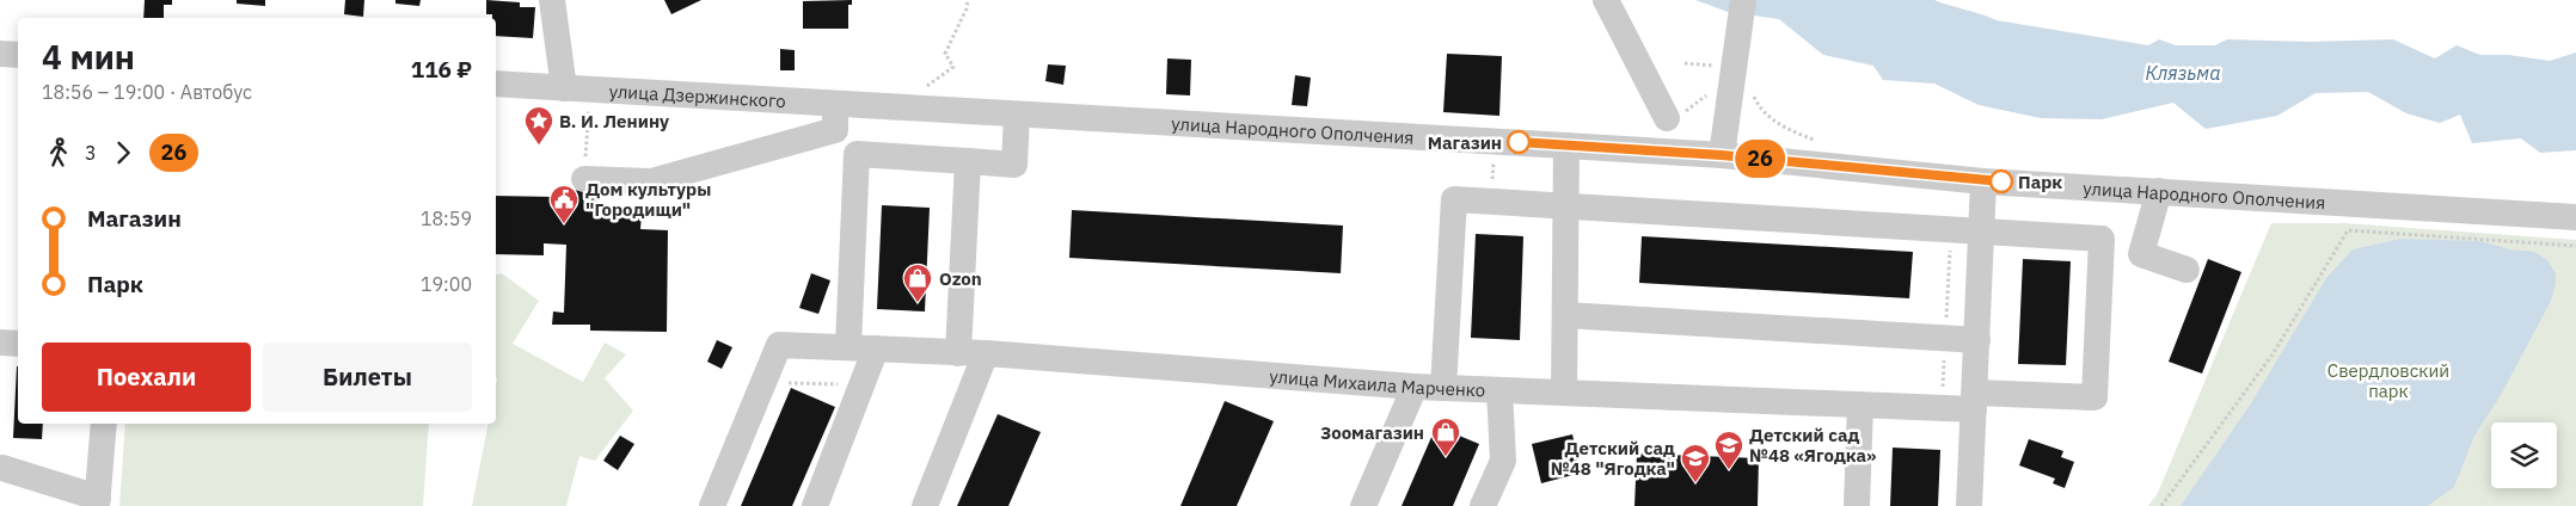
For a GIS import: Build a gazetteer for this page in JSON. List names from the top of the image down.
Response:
{
  "streets": {
    "street": ["улица Дзержинского", "улица Народного Ополчения", "улица Михаила Марченко"]
  },
  "crossings": [
    ["улица Дзержинского", "улица Народного Ополчения"]
  ],
  "water": ["Клязьма"],
  "parks": ["Свердловский парк"],
  "places": {
    "other": ["Магазин", "Парк"],
    "place": ["В. И. Ленину"],
    "public building": ["Дом культуры \"Городищи\""],
    "shop": ["Ozon", "Зоомагазин"],
    "school or university": ["Детский сад №48 «Ягодка»", "Детский сад №48 \"Ягодка\""]
  },
  "lines": ["bus line 26"],
  "page": {
    "on_map": "26",
    "heading": ["4 мин", "18:56 – 19:00 · Автобус", "116 ₽"],
    "legs": ["3", "26"],
    "list": [
      {
        "name": "Магазин",
        "value": "18:59"
      },
      {
        "name": "Парк",
        "value": "19:00"
      }
    ],
    "buttons": ["Поехали", "Билеты"]
  }
}
